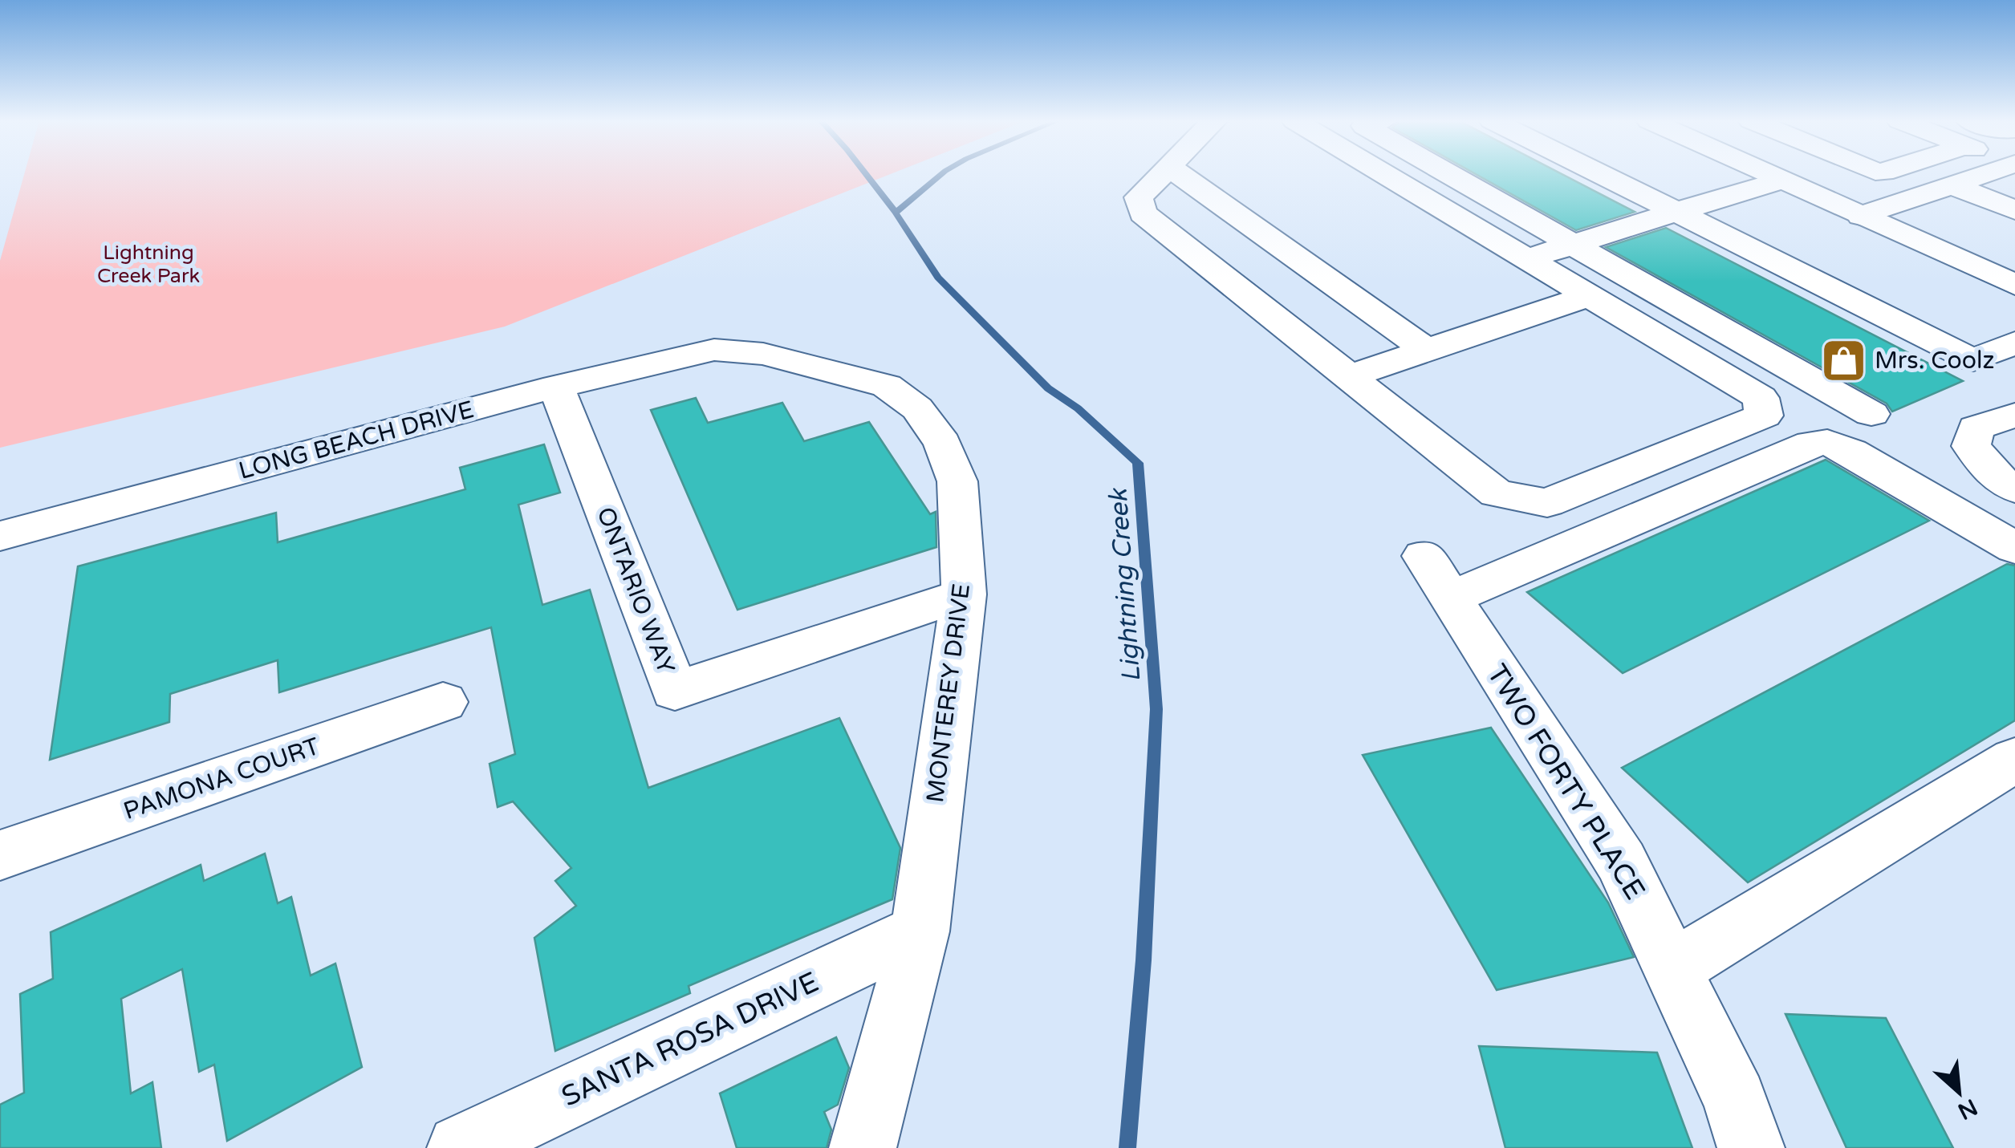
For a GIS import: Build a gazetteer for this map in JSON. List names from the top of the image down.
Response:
{
  "streets": {
    "street": [
      "LONG BEACH DRIVE",
      "ONTARIO WAY",
      "MONTEREY DRIVE",
      "PAMONA COURT",
      "TWO FORTY PLACE",
      "SANTA ROSA DRIVE"
    ]
  },
  "crossings": [
    ["LONG BEACH DRIVE", "ONTARIO WAY"],
    ["LONG BEACH DRIVE", "MONTEREY DRIVE"],
    ["ONTARIO WAY", "MONTEREY DRIVE"],
    ["MONTEREY DRIVE", "SANTA ROSA DRIVE"]
  ],
  "water": ["Lightning Creek"],
  "parks": ["Lightning Creek Park"],
  "places": {
    "shop": ["Mrs. Coolz"]
  },
  "north": "bottom right"
}
